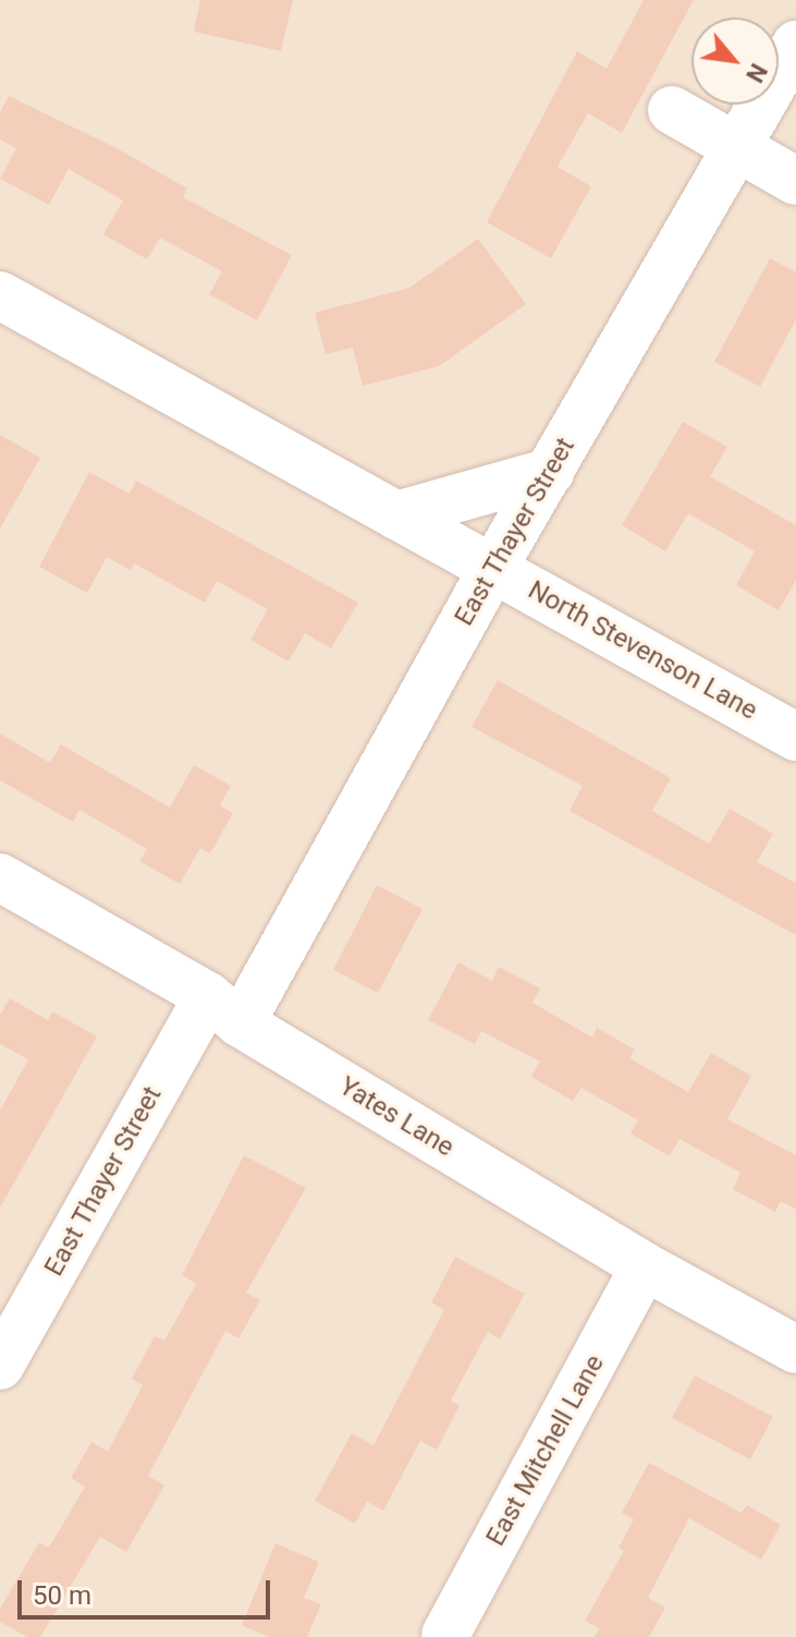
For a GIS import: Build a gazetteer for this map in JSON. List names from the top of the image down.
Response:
{
  "streets": {
    "street": [
      "East Thayer Street",
      "North Stevenson Lane",
      "Yates Lane",
      "East Mitchell Lane"
    ]
  },
  "crossings": [
    ["East Thayer Street", "North Stevenson Lane"],
    ["East Thayer Street", "Yates Lane"],
    ["Yates Lane", "East Mitchell Lane"]
  ],
  "scale_bar": "50 m",
  "north": "bottom right"
}
